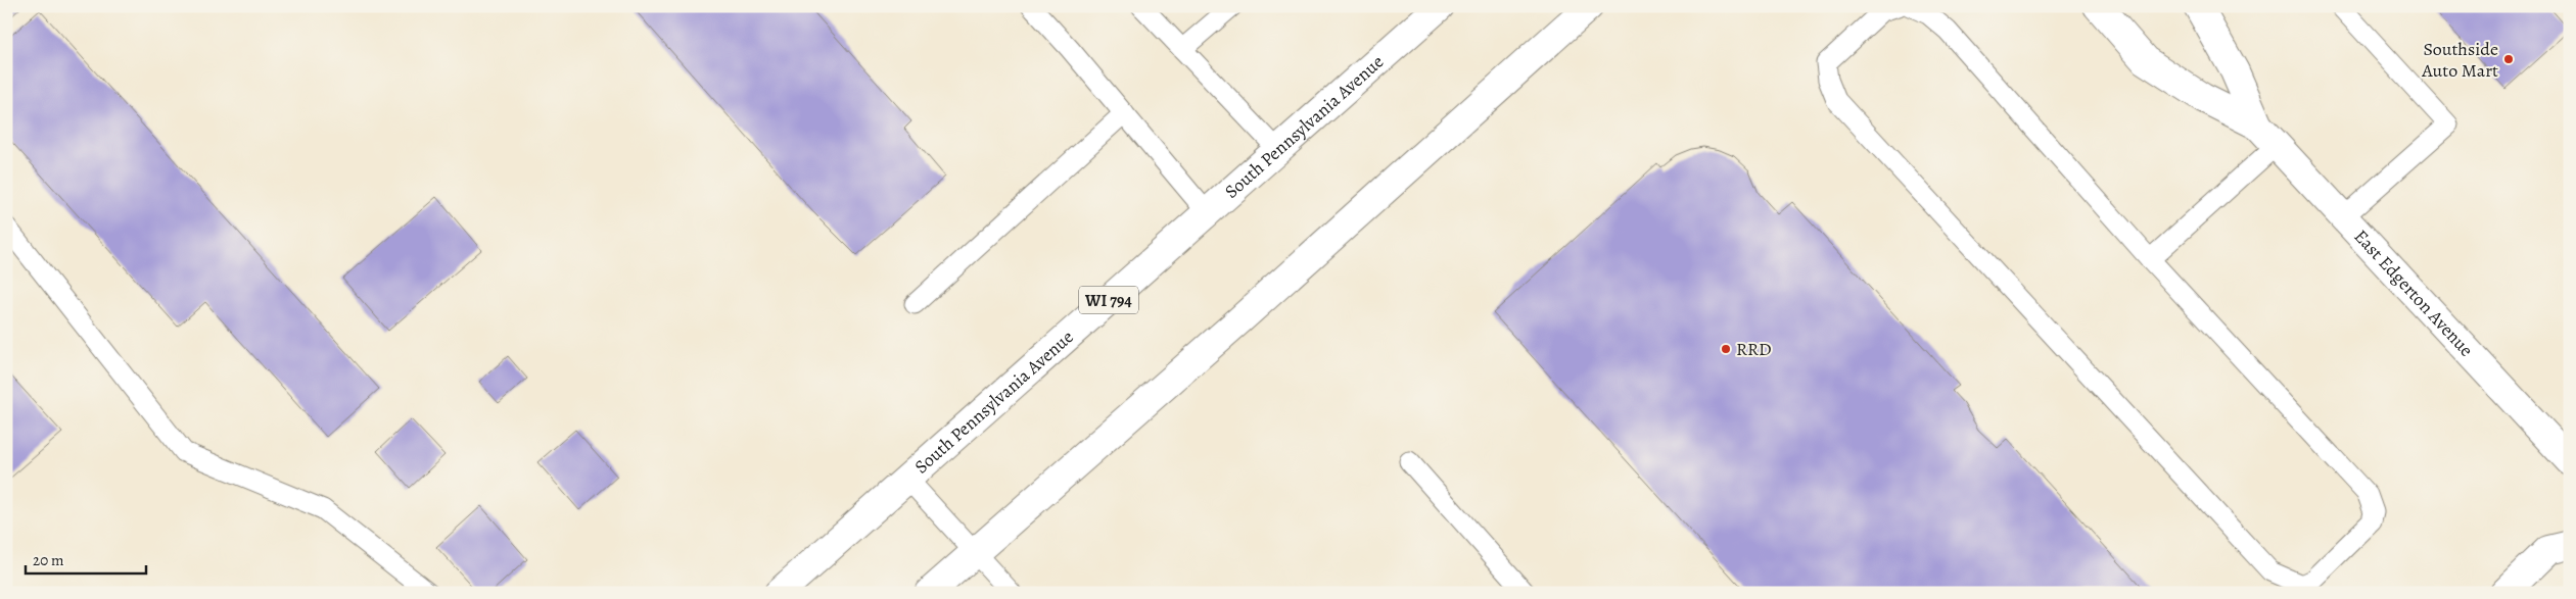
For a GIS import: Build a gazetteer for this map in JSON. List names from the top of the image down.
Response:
{
  "streets": {
    "main road": ["South Pennsylvania Avenue", "East Edgerton Avenue", "WI 794"]
  },
  "places": ["Southside Auto Mart", "RRD"],
  "scale_bar": "20 m"
}
